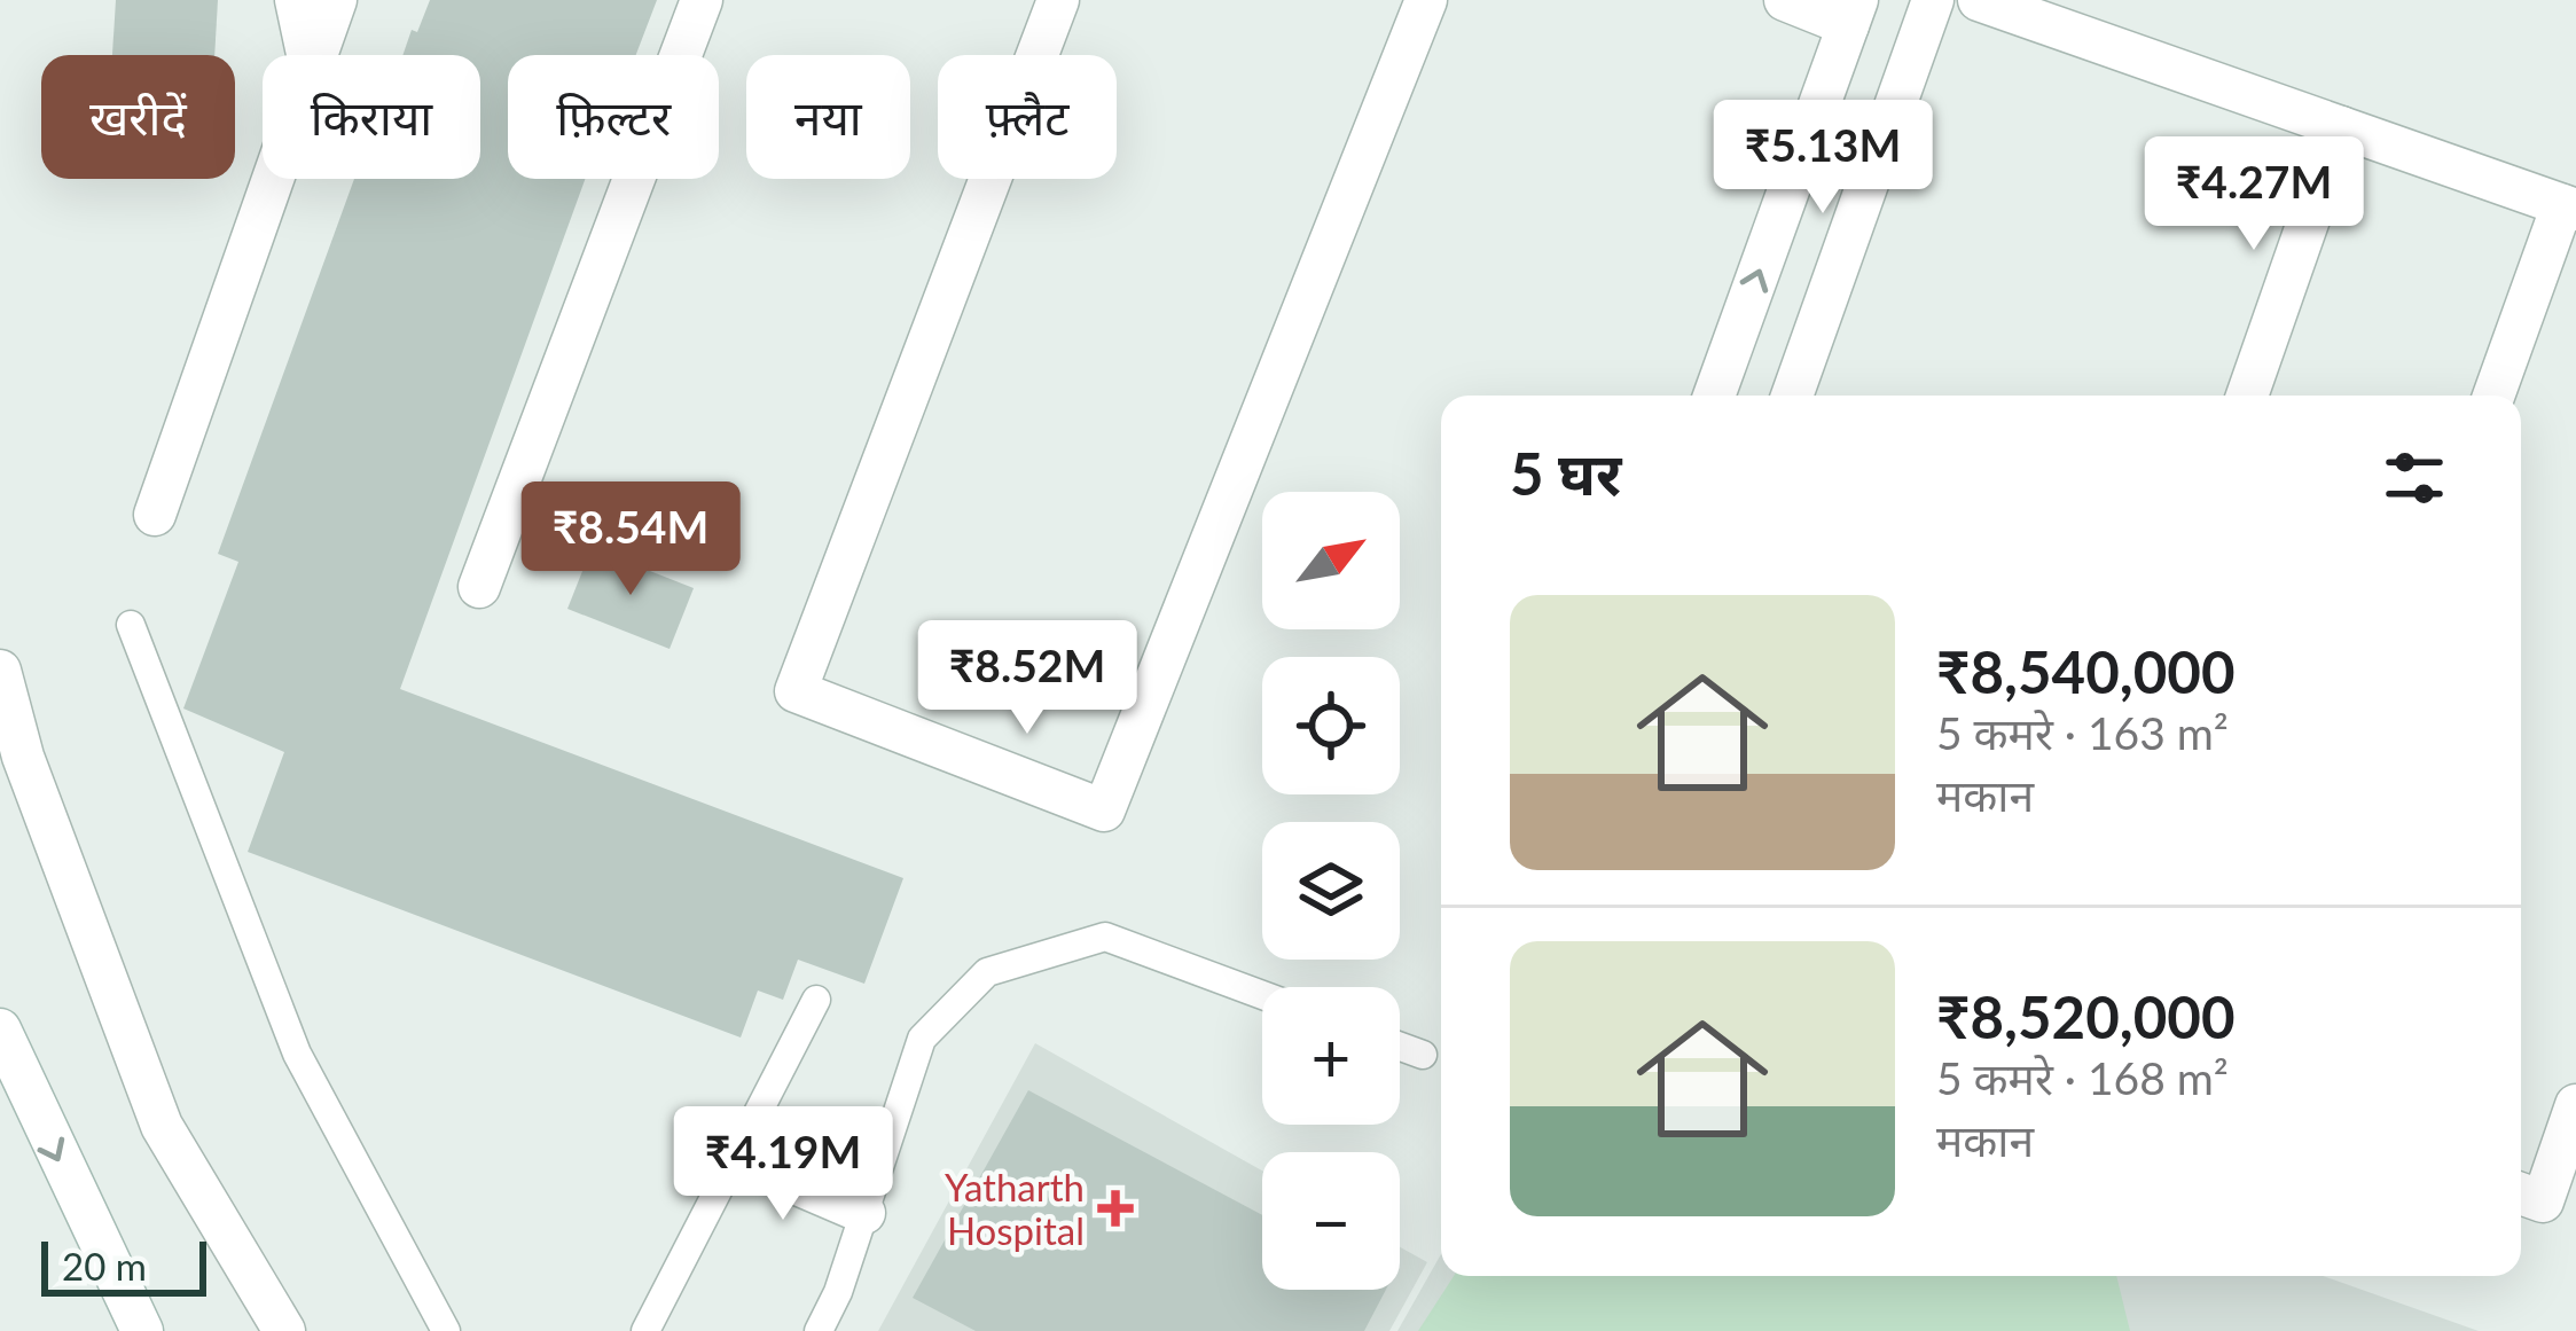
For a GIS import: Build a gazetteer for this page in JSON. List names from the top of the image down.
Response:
{
  "places": {
    "health": ["Yatharth Hospital"]
  },
  "scale_bar": "20 m",
  "north": "top right",
  "page": {
    "chip": [
      "खरीदें",
      "किराया",
      "फ़िल्टर",
      "नया",
      "फ़्लैट"
    ],
    "price": [
      "₹5.13M",
      "₹4.27M",
      "₹8.54M",
      "₹8.52M",
      "₹4.19M"
    ],
    "heading": "5 घर",
    "map_buttons": ["+", "−"],
    "list": [
      {
        "name": "₹8,540,000",
        "note": "5 कमरे · 163 m² · मकान"
      },
      {
        "name": "₹8,520,000",
        "note": "5 कमरे · 168 m² · मकान"
      }
    ],
    "scale": "20 m"
  }
}
